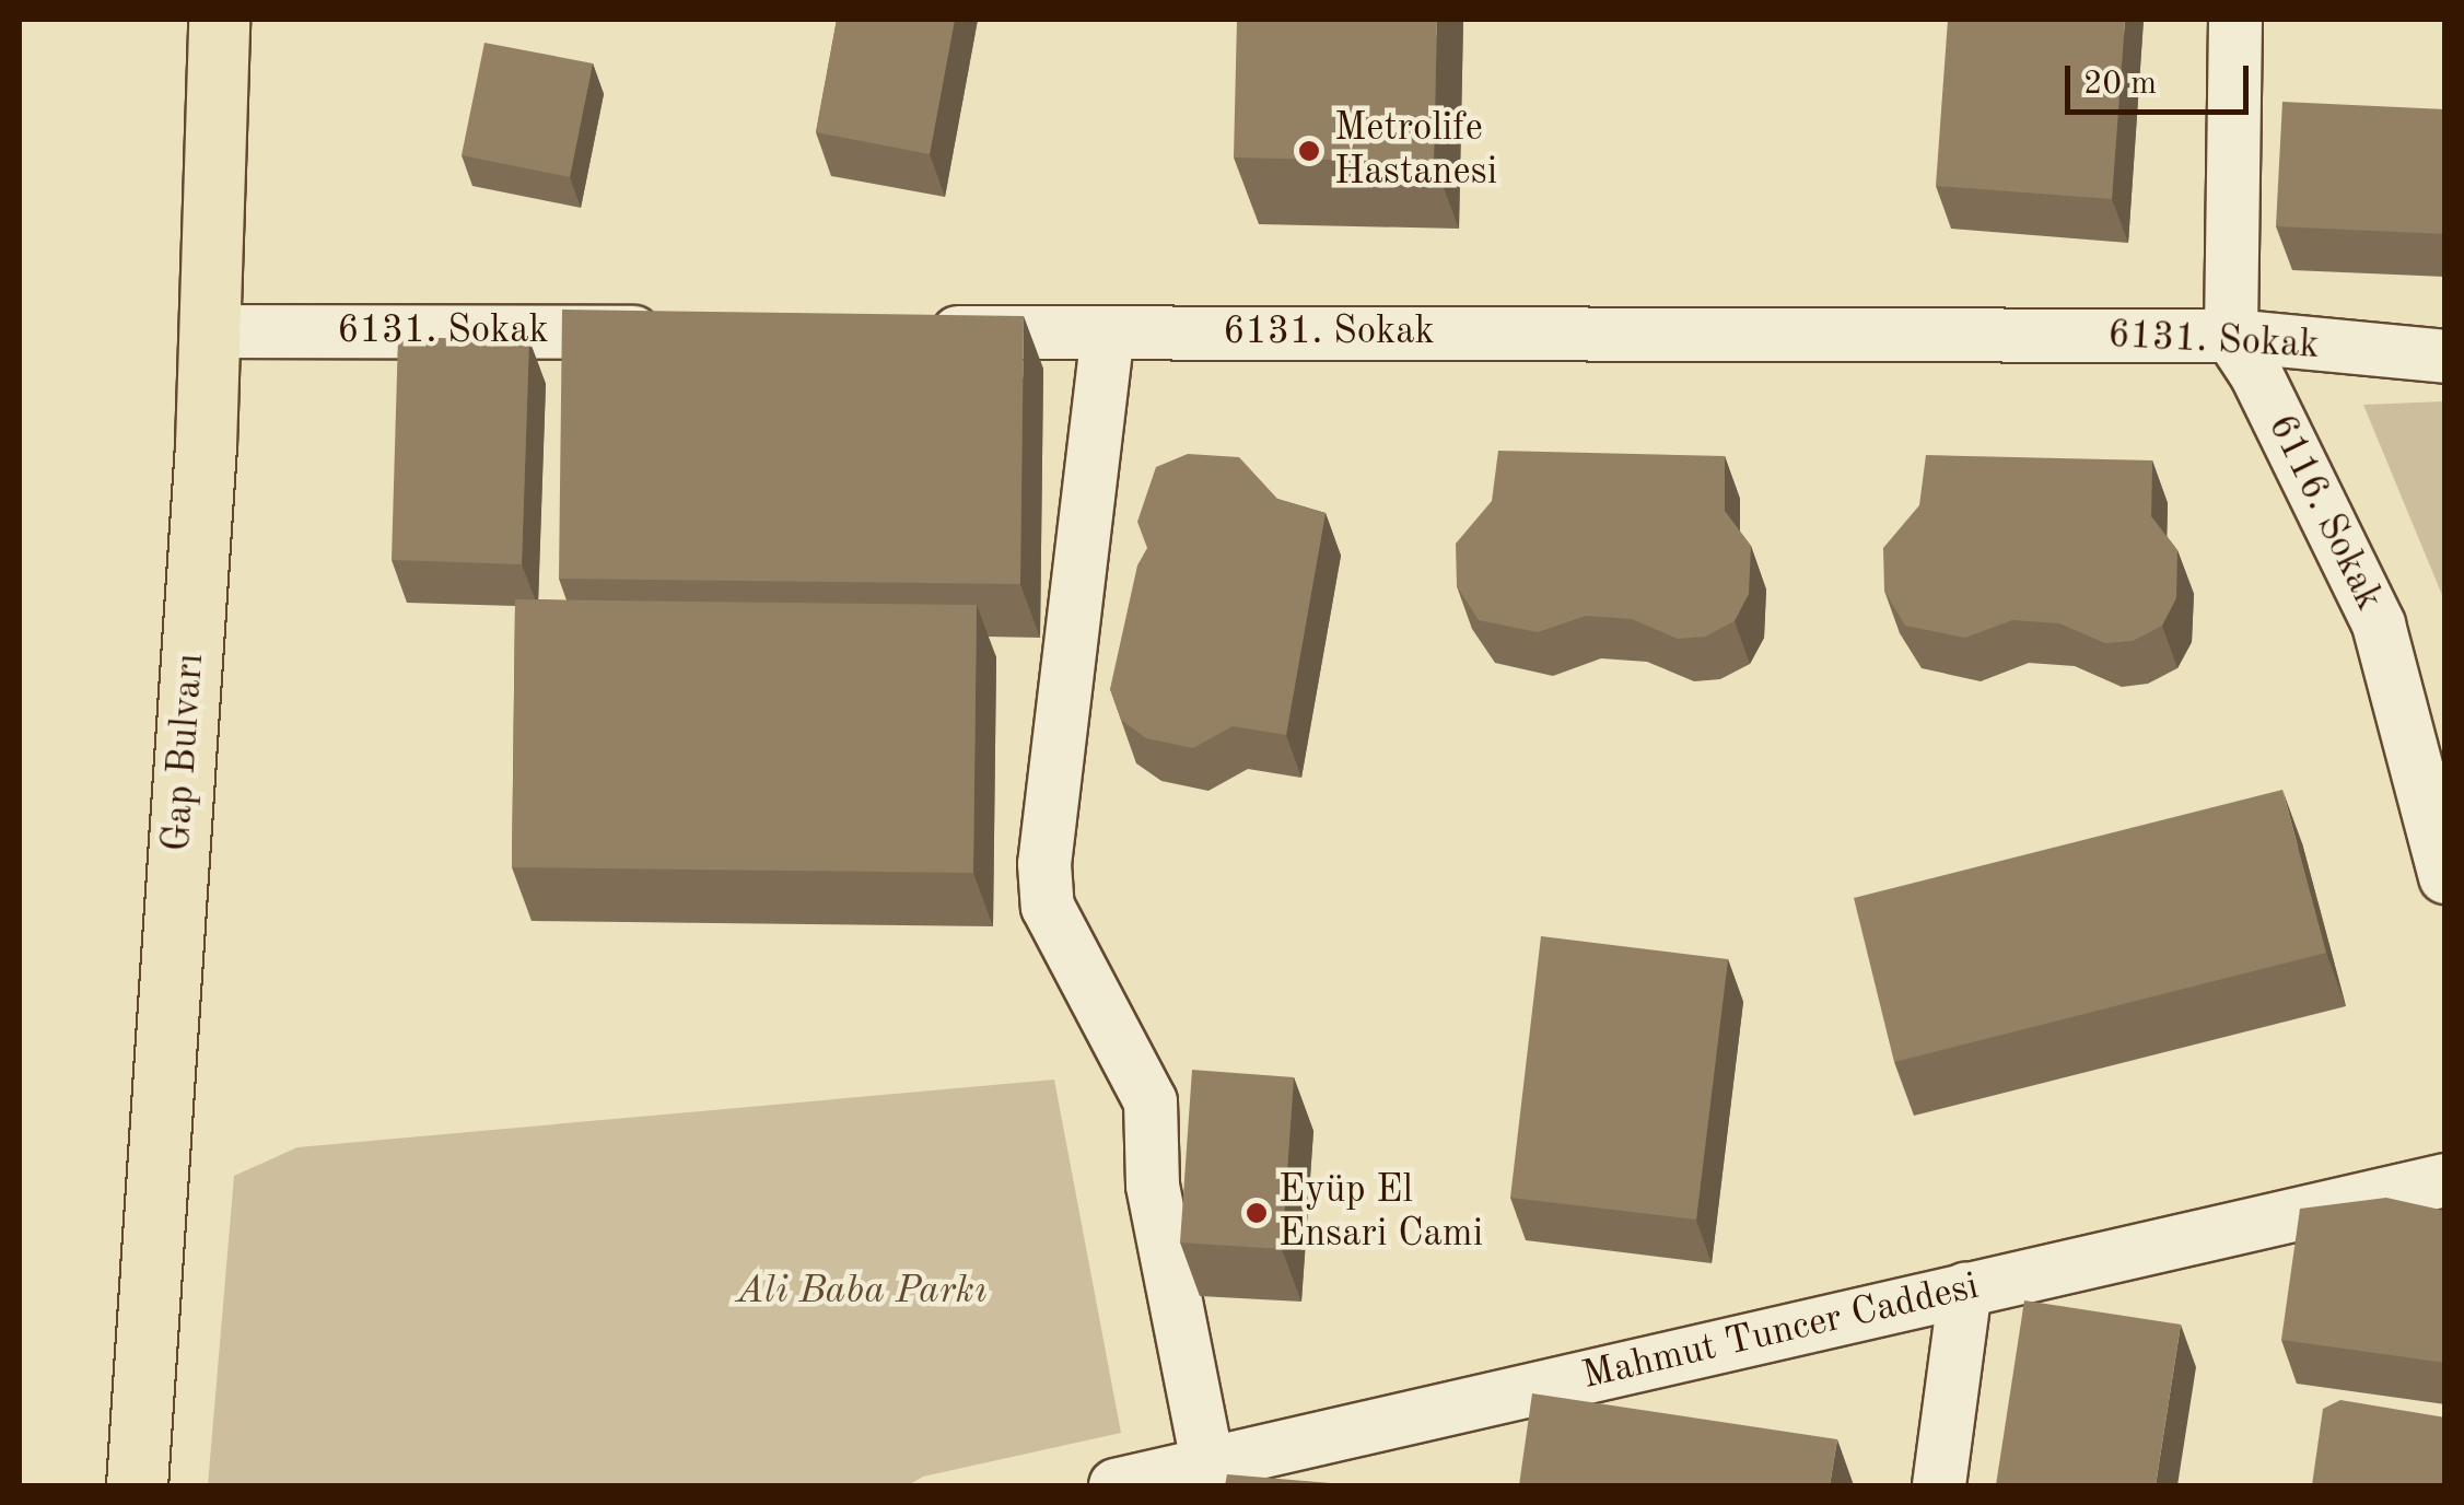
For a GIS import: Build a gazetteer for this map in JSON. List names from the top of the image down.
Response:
{
  "streets": {
    "highway": ["Gap Bulvarı"],
    "street": ["6131. Sokak", "6116. Sokak", "Mahmut Tuncer Caddesi"]
  },
  "crossings": [
    ["6131. Sokak", "6116. Sokak"],
    ["6131. Sokak", "Gap Bulvarı"]
  ],
  "parks": ["Ali Baba Parkı"],
  "places": ["Metrolife Hastanesi", "Eyüp El Ensari Cami"],
  "scale_bar": "20 m"
}
